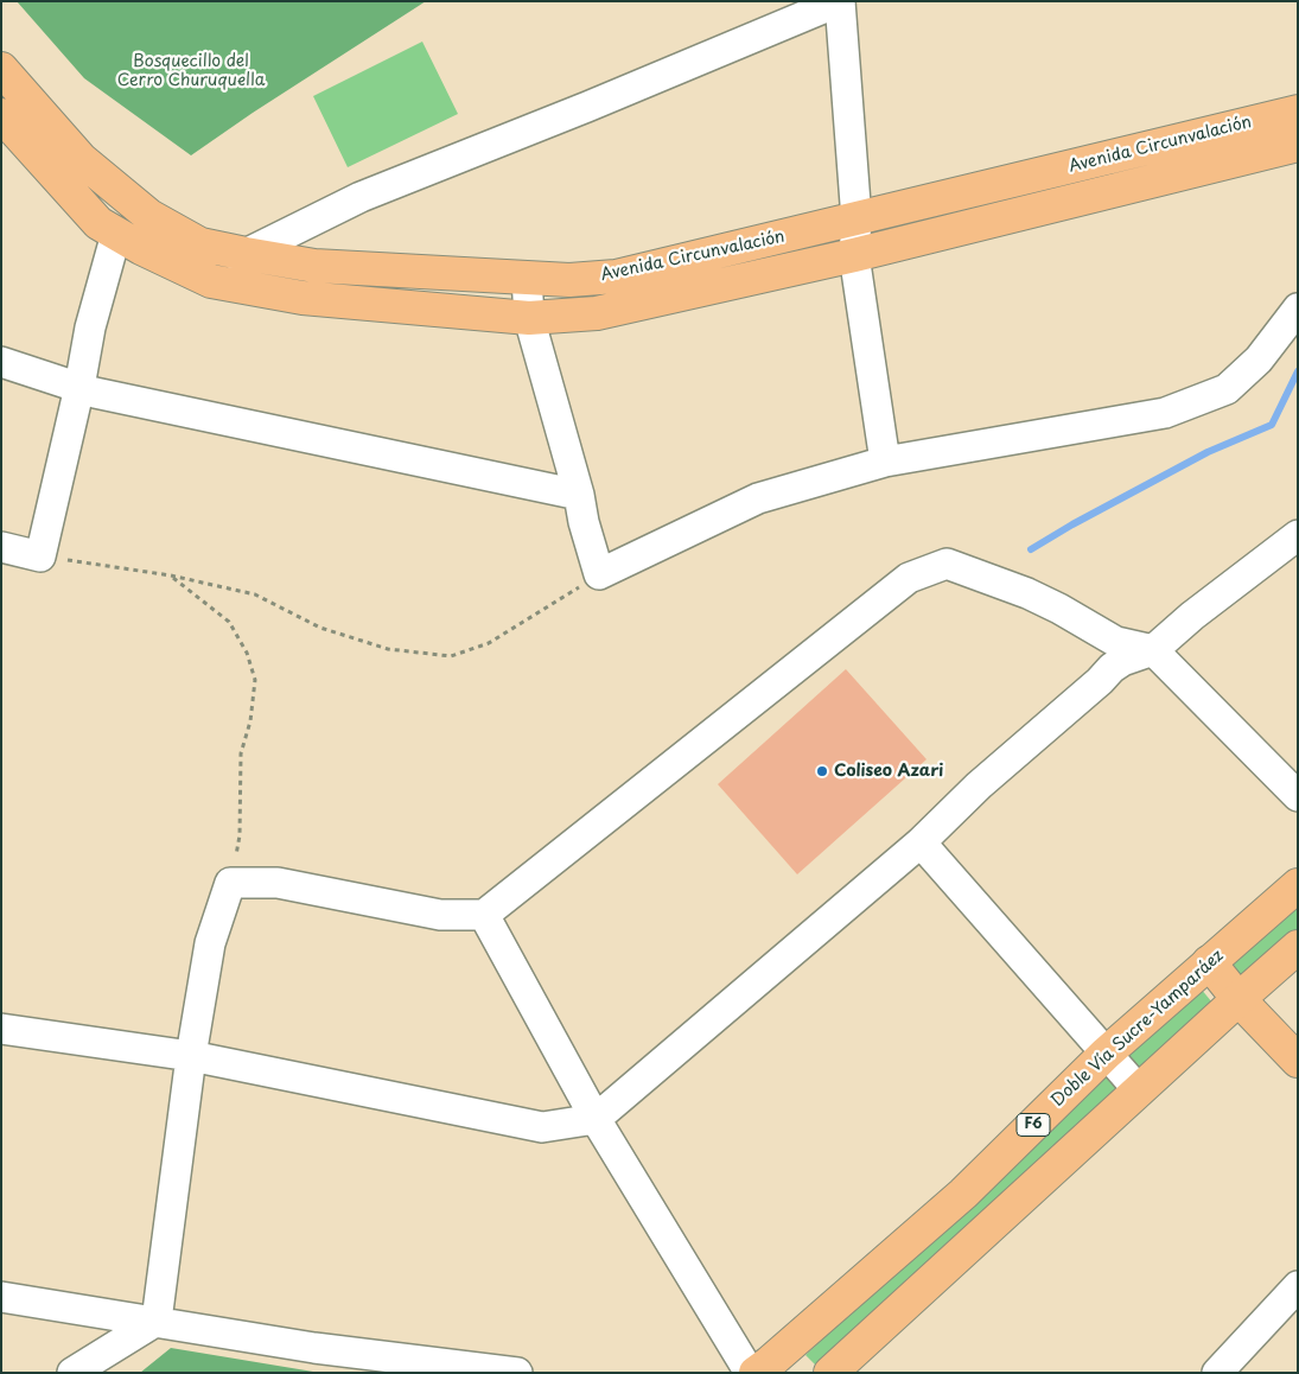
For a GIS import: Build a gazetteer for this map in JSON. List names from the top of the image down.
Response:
{
  "streets": {
    "main road": ["Avenida Circunvalación", "Doble Vía Sucre-Yamparáez", "F6"]
  },
  "parks": ["Bosquecillo del Cerro Churuquella"],
  "places": ["Coliseo Azari"]
}
